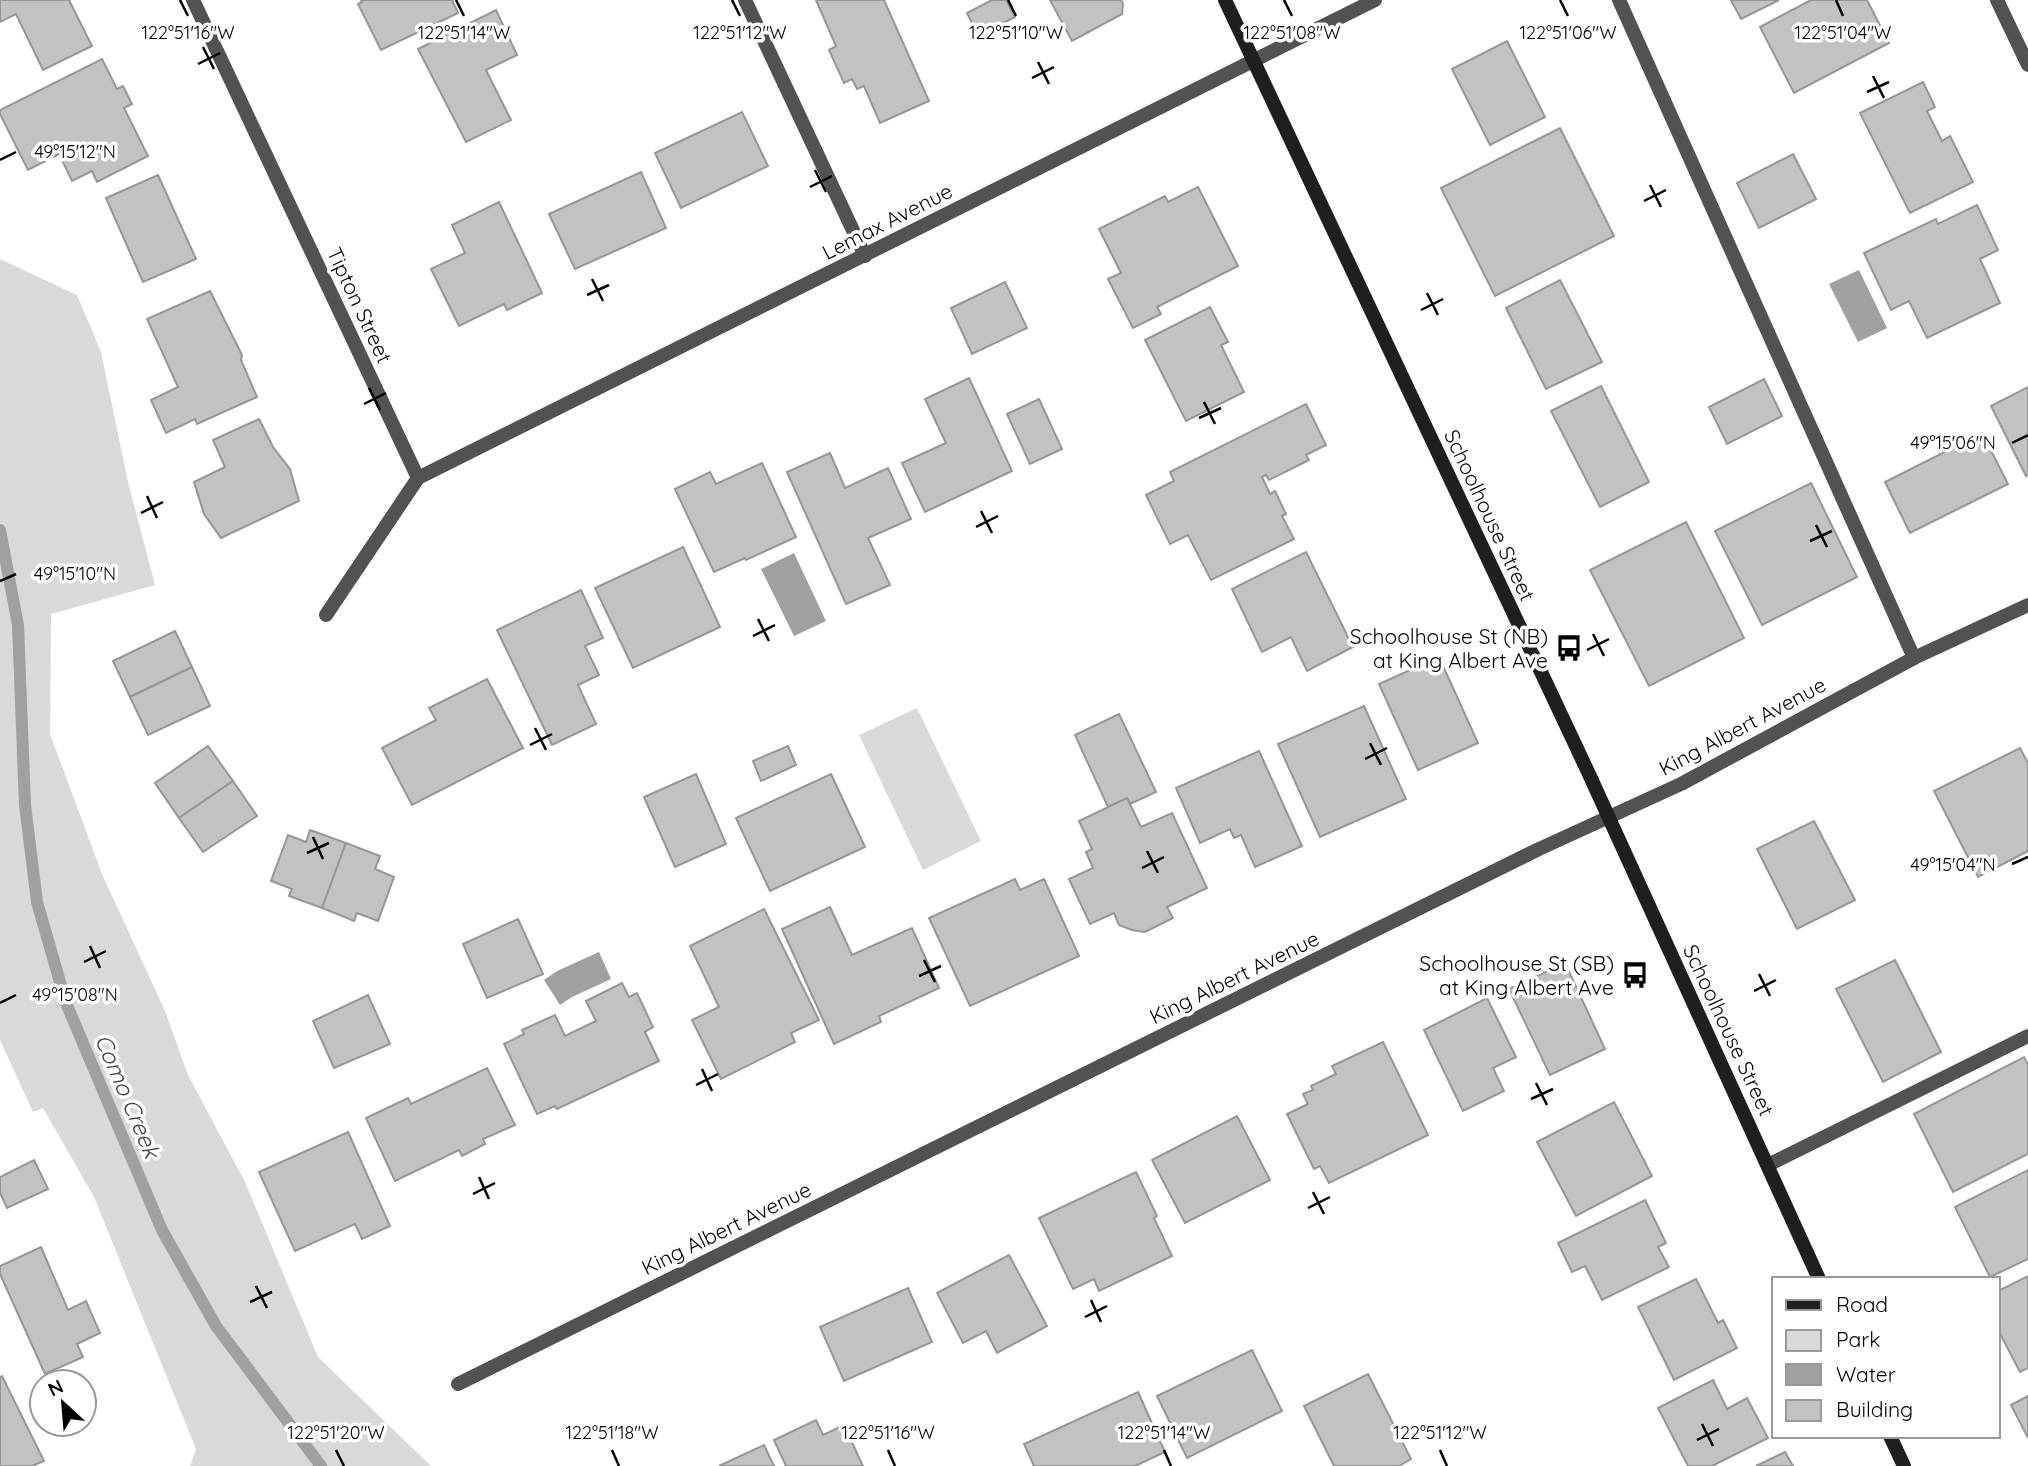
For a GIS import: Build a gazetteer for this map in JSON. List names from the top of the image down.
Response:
{
  "streets": {
    "street": [
      "Lemax Avenue",
      "Tipton Street",
      "Schoolhouse Street",
      "King Albert Avenue"
    ]
  },
  "crossings": [
    ["Lemax Avenue", "Tipton Street"],
    ["Lemax Avenue", "Schoolhouse Street"],
    ["Schoolhouse Street", "King Albert Avenue"]
  ],
  "water": ["Como Creek"],
  "places": {
    "bus stop": ["Schoolhouse St (NB) at King Albert Ave", "Schoolhouse St (SB) at King Albert Ave"]
  },
  "legend": [
    "Road",
    "Park",
    "Water",
    "Building"
  ],
  "north": "top left",
  "coordinates": [
    "122°51'16\"W",
    "122°51'14\"W",
    "122°51'12\"W",
    "122°51'10\"W",
    "122°51'08\"W",
    "122°51'06\"W",
    "122°51'04\"W",
    "49°15'12\"N",
    "49°15'06\"N",
    "49°15'10\"N",
    "49°15'04\"N",
    "49°15'08\"N",
    "122°51'20\"W",
    "122°51'18\"W"
  ]
}
